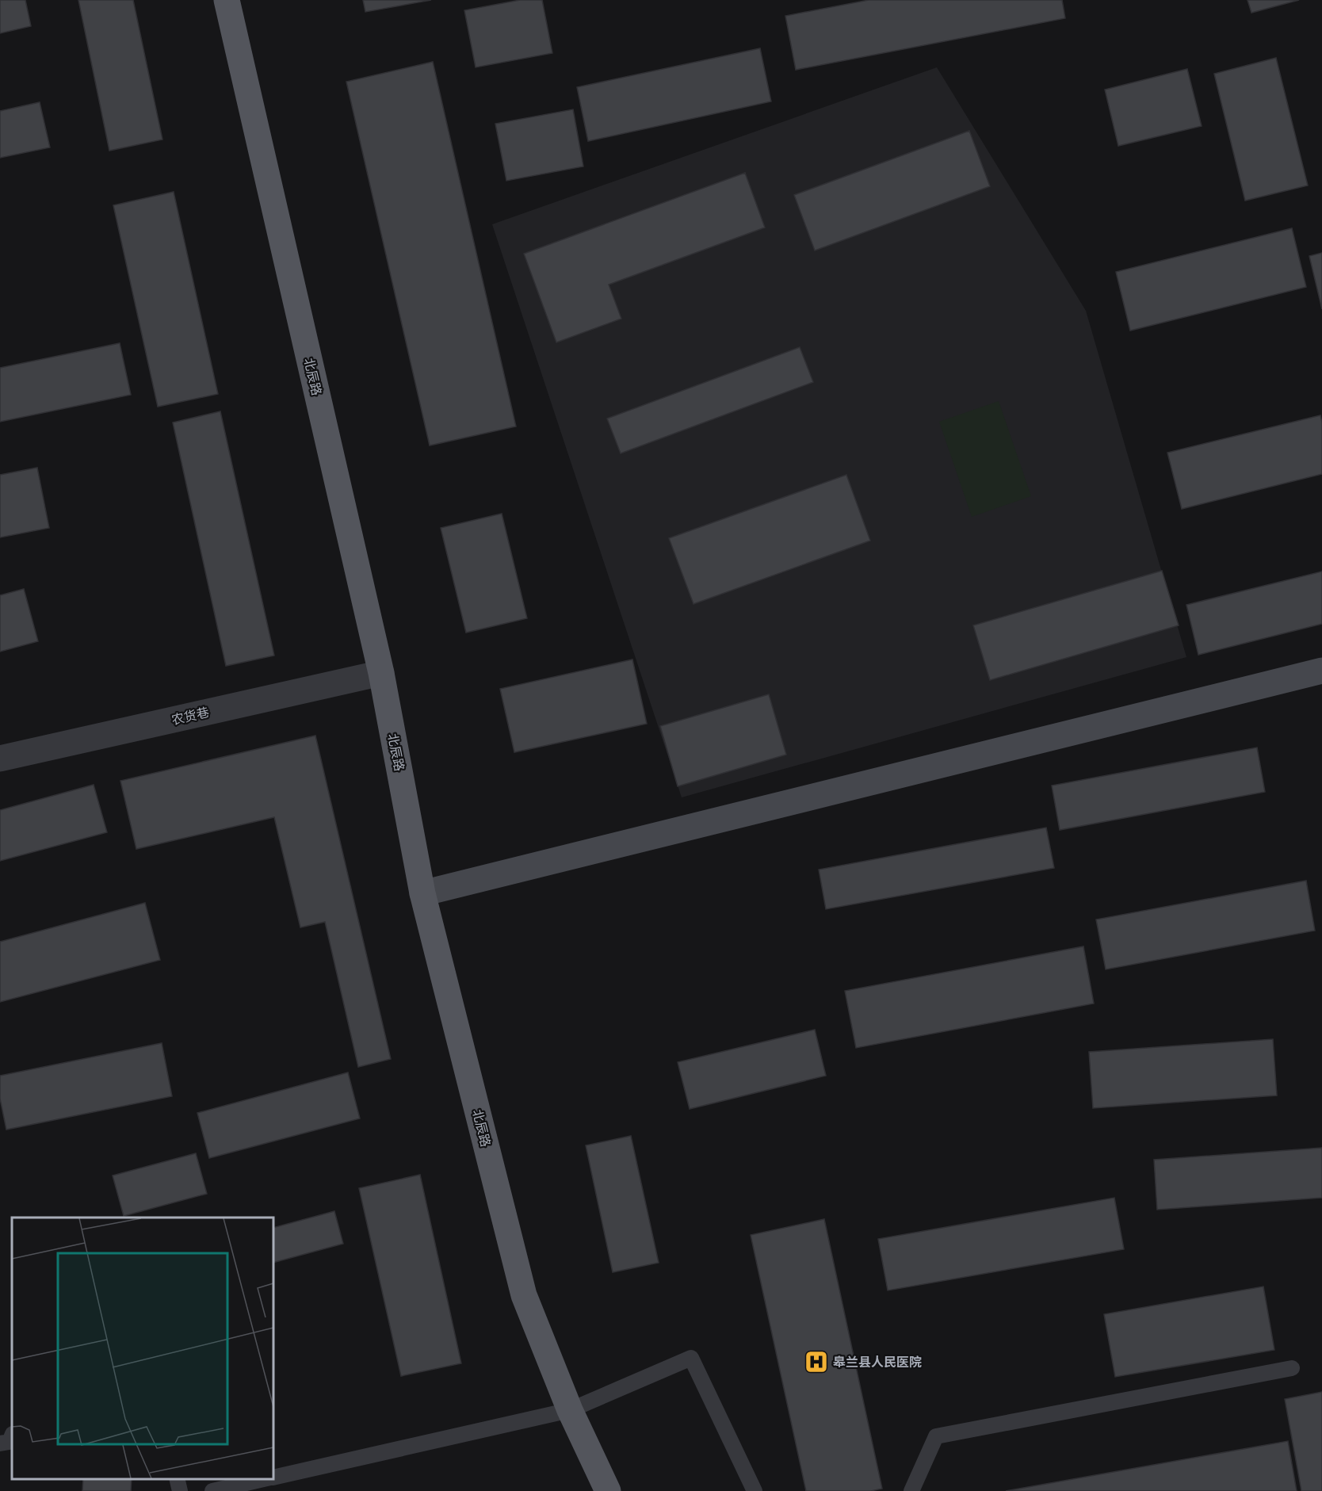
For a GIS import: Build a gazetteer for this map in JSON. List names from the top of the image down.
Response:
{
  "streets": {
    "main road": ["北辰路"],
    "street": ["农货巷"]
  },
  "crossings": [
    ["北辰路", "农货巷"]
  ],
  "places": {
    "hospital": ["皋兰县人民医院"]
  }
}
